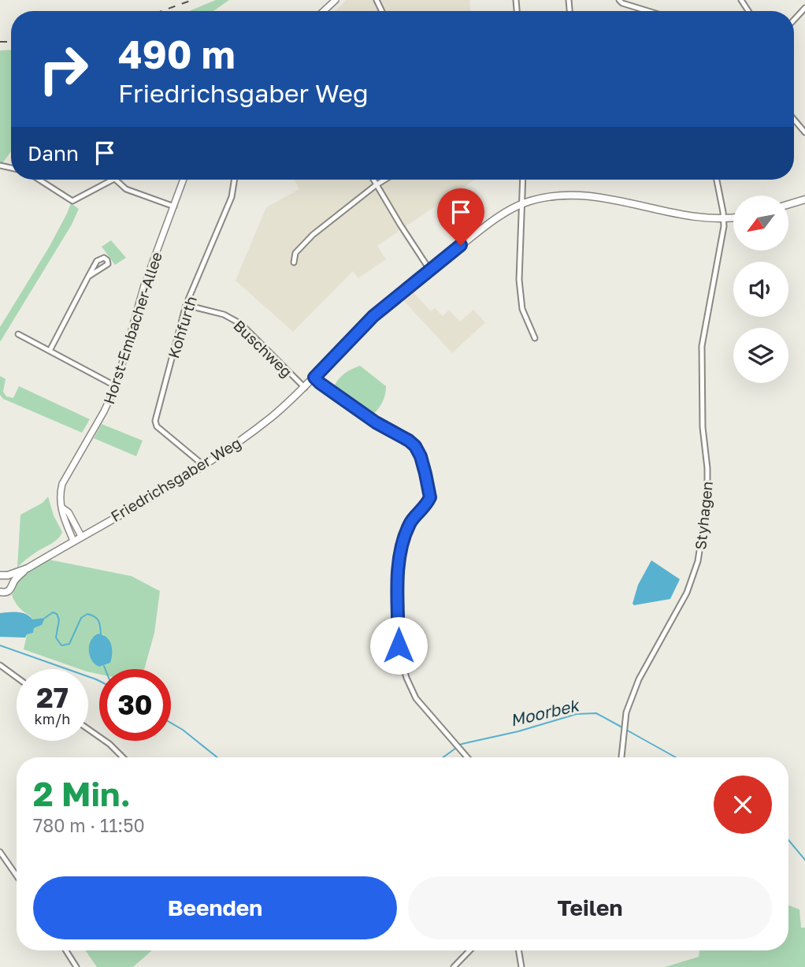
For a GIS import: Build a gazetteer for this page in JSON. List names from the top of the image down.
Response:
{
  "streets": {
    "main road": ["Friedrichsgaber Weg"],
    "street": [
      "Kohfurth",
      "Horst-Embacher-Allee",
      "Buschweg",
      "Styhagen"
    ]
  },
  "crossings": [
    ["Kohfurth", "Buschweg"],
    ["Kohfurth", "Friedrichsgaber Weg"],
    ["Horst-Embacher-Allee", "Friedrichsgaber Weg"],
    ["Buschweg", "Friedrichsgaber Weg"],
    ["Friedrichsgaber Weg", "Styhagen"]
  ],
  "water": ["Moorbek"],
  "north": "bottom left",
  "page": {
    "turn": ["490 m", "Friedrichsgaber Weg"],
    "then": "Dann",
    "speed": "27 km/h",
    "limit": "30",
    "heading": ["2 Min.", "780 m · 11:50"],
    "buttons": ["Beenden", "Teilen"]
  }
}
